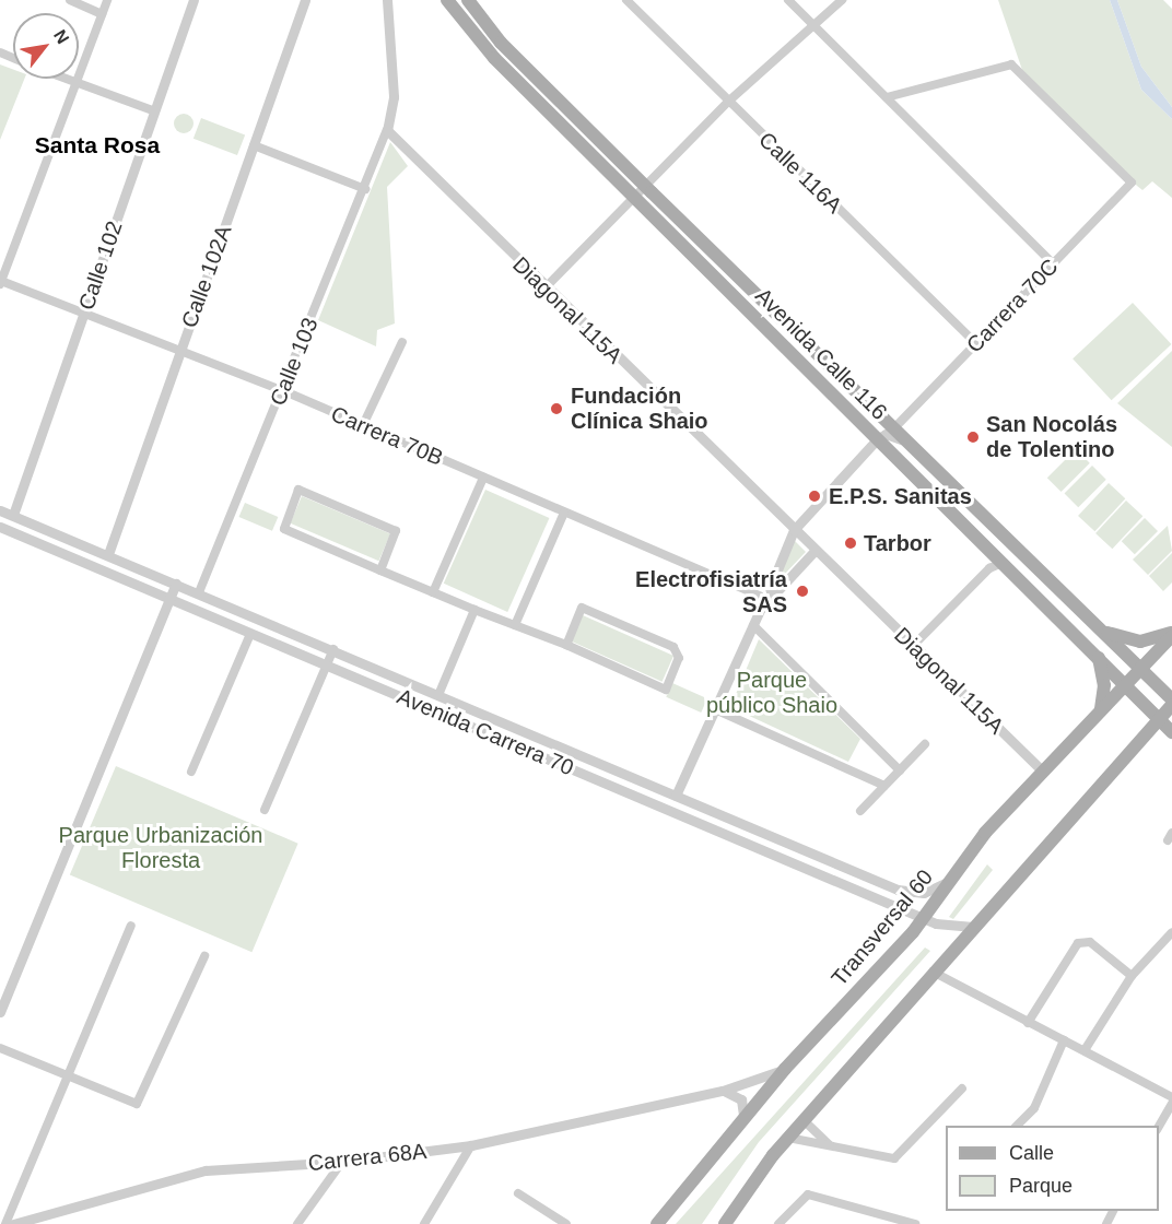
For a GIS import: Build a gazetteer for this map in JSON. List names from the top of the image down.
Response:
{
  "streets": {
    "main road": ["Avenida Calle 116", "Transversal 60"],
    "street": [
      "Calle 116A",
      "Calle 102",
      "Calle 102A",
      "Carrera 70C",
      "Diagonal 115A",
      "Calle 103",
      "Carrera 70B",
      "Avenida Carrera 70",
      "Carrera 68A"
    ]
  },
  "crossings": [
    ["Calle 116A", "Carrera 70C"],
    ["Calle 102", "Carrera 70B"],
    ["Calle 102", "Avenida Carrera 70"],
    ["Calle 102A", "Carrera 70B"],
    ["Calle 102A", "Avenida Carrera 70"],
    ["Carrera 70C", "Avenida Calle 116"],
    ["Diagonal 115A", "Calle 103"],
    ["Diagonal 115A", "Transversal 60"],
    ["Avenida Calle 116", "Transversal 60"],
    ["Calle 103", "Carrera 70B"],
    ["Calle 103", "Avenida Carrera 70"],
    ["Avenida Carrera 70", "Transversal 60"],
    ["Transversal 60", "Carrera 68A"]
  ],
  "districts": ["Santa Rosa"],
  "parks": ["Parque público Shaio", "Parque Urbanización Floresta"],
  "places": [
    "Fundación Clínica Shaio",
    "San Nocolás de Tolentino",
    "E.P.S. Sanitas",
    "Tarbor",
    "Electrofisiatría SAS"
  ],
  "legend": ["Calle", "Parque"],
  "north": "top right"
}
